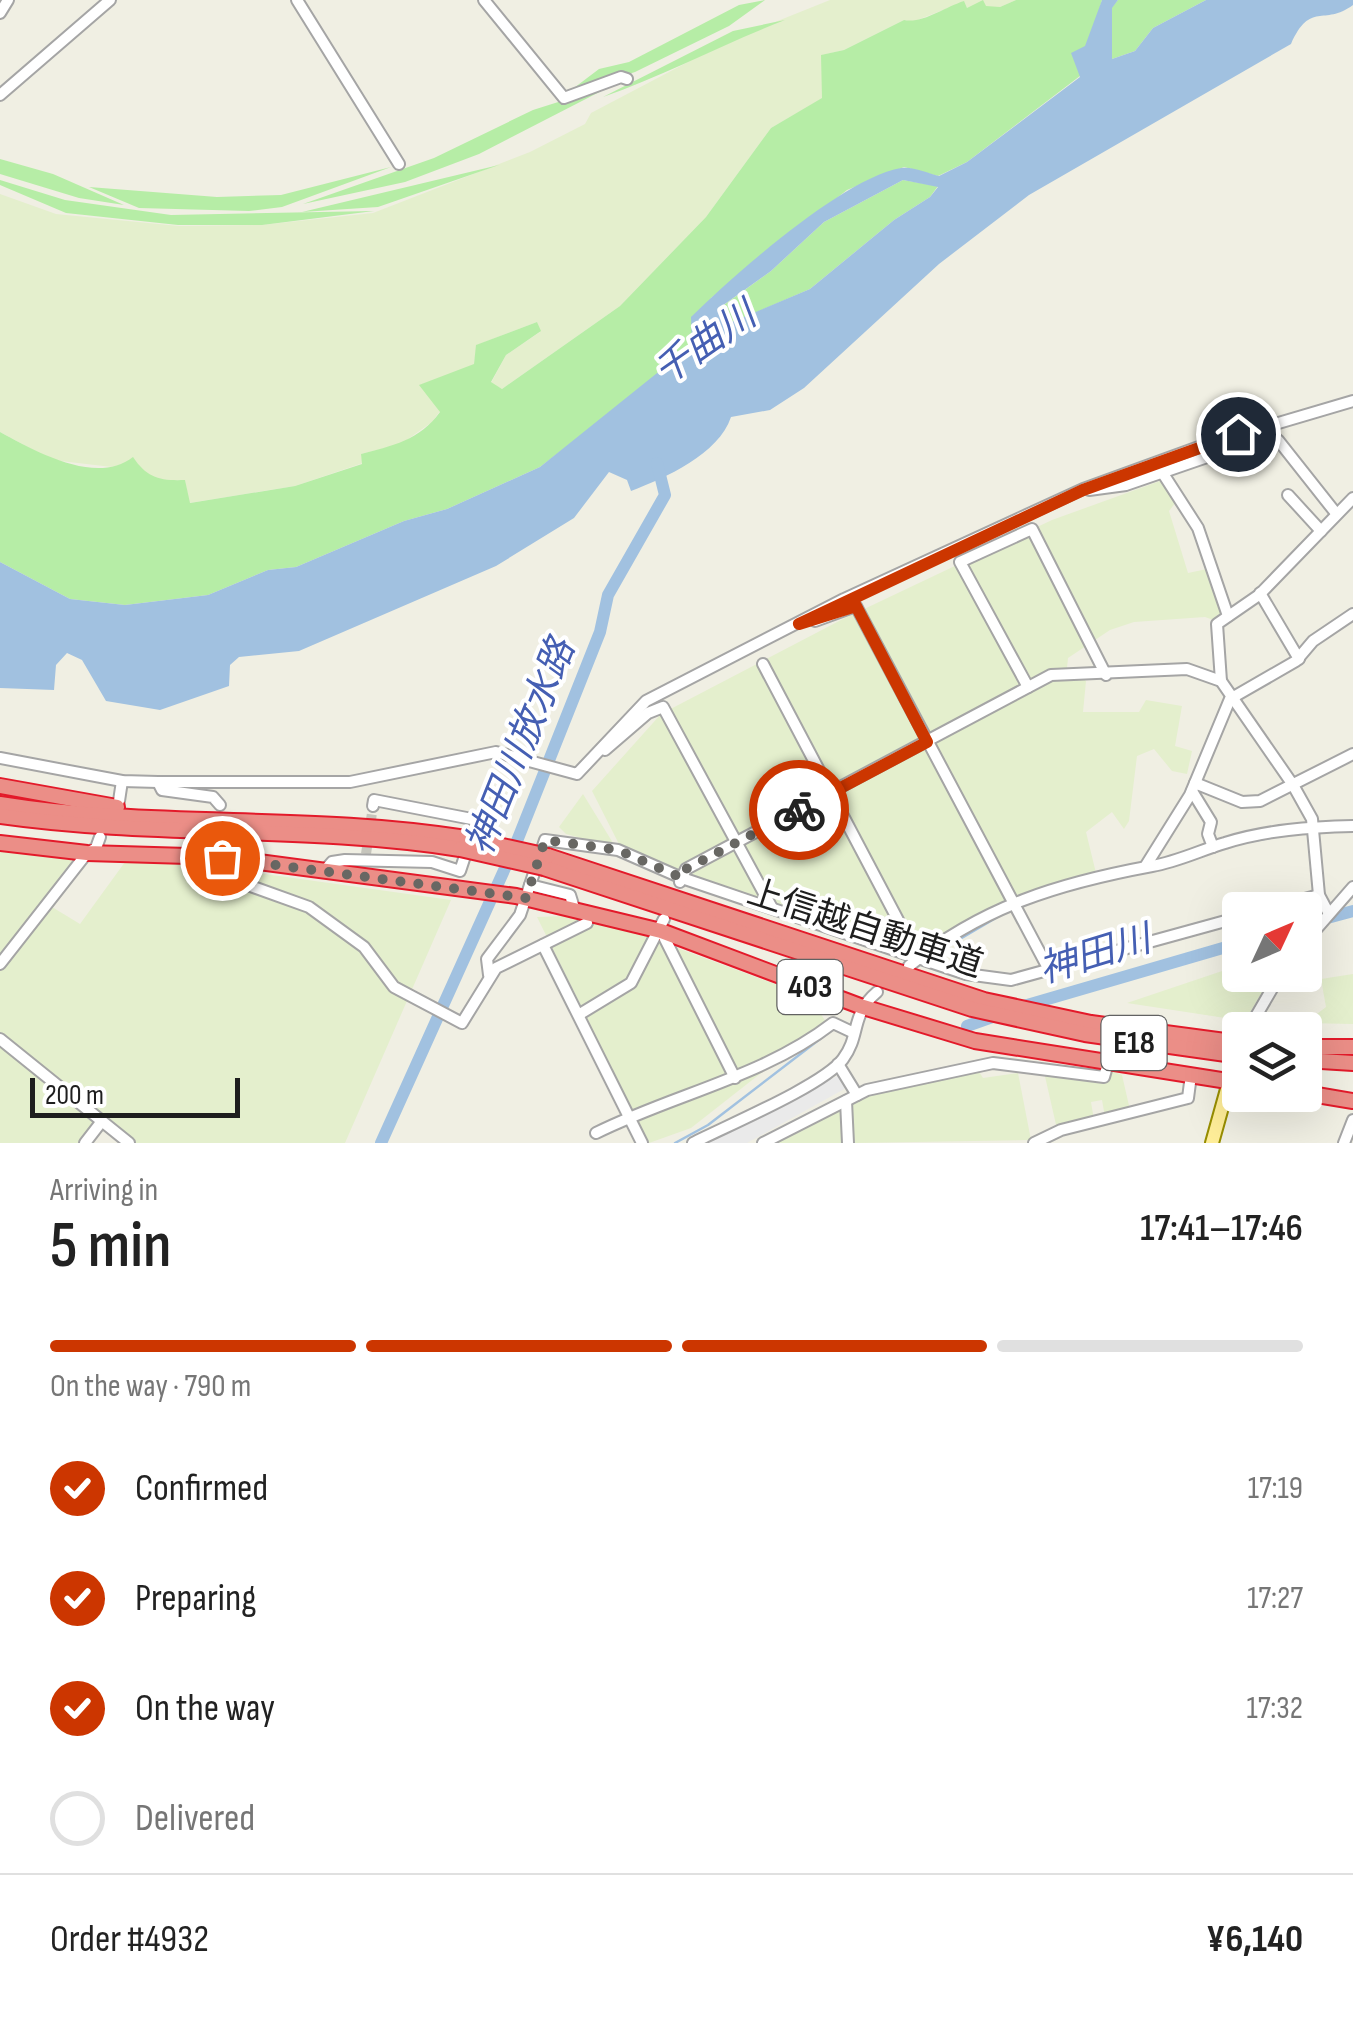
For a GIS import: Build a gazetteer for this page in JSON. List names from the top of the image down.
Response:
{
  "streets": {
    "highway": ["上信越自動車道", "403", "E18"]
  },
  "water": ["千曲川", "神田川放水路", "神田川"],
  "scale_bar": "200 m",
  "north": "top right",
  "page": {
    "scale": "200 m",
    "heading": ["5 min", "Arriving in", "17:41–17:46"],
    "panel": ["Order #4932", "¥6,140"],
    "bar": "On the way · 790 m",
    "list": [
      ["Confirmed", "17:19"],
      ["Preparing", "17:27"],
      ["On the way", "17:32"],
      "Delivered"
    ]
  }
}
